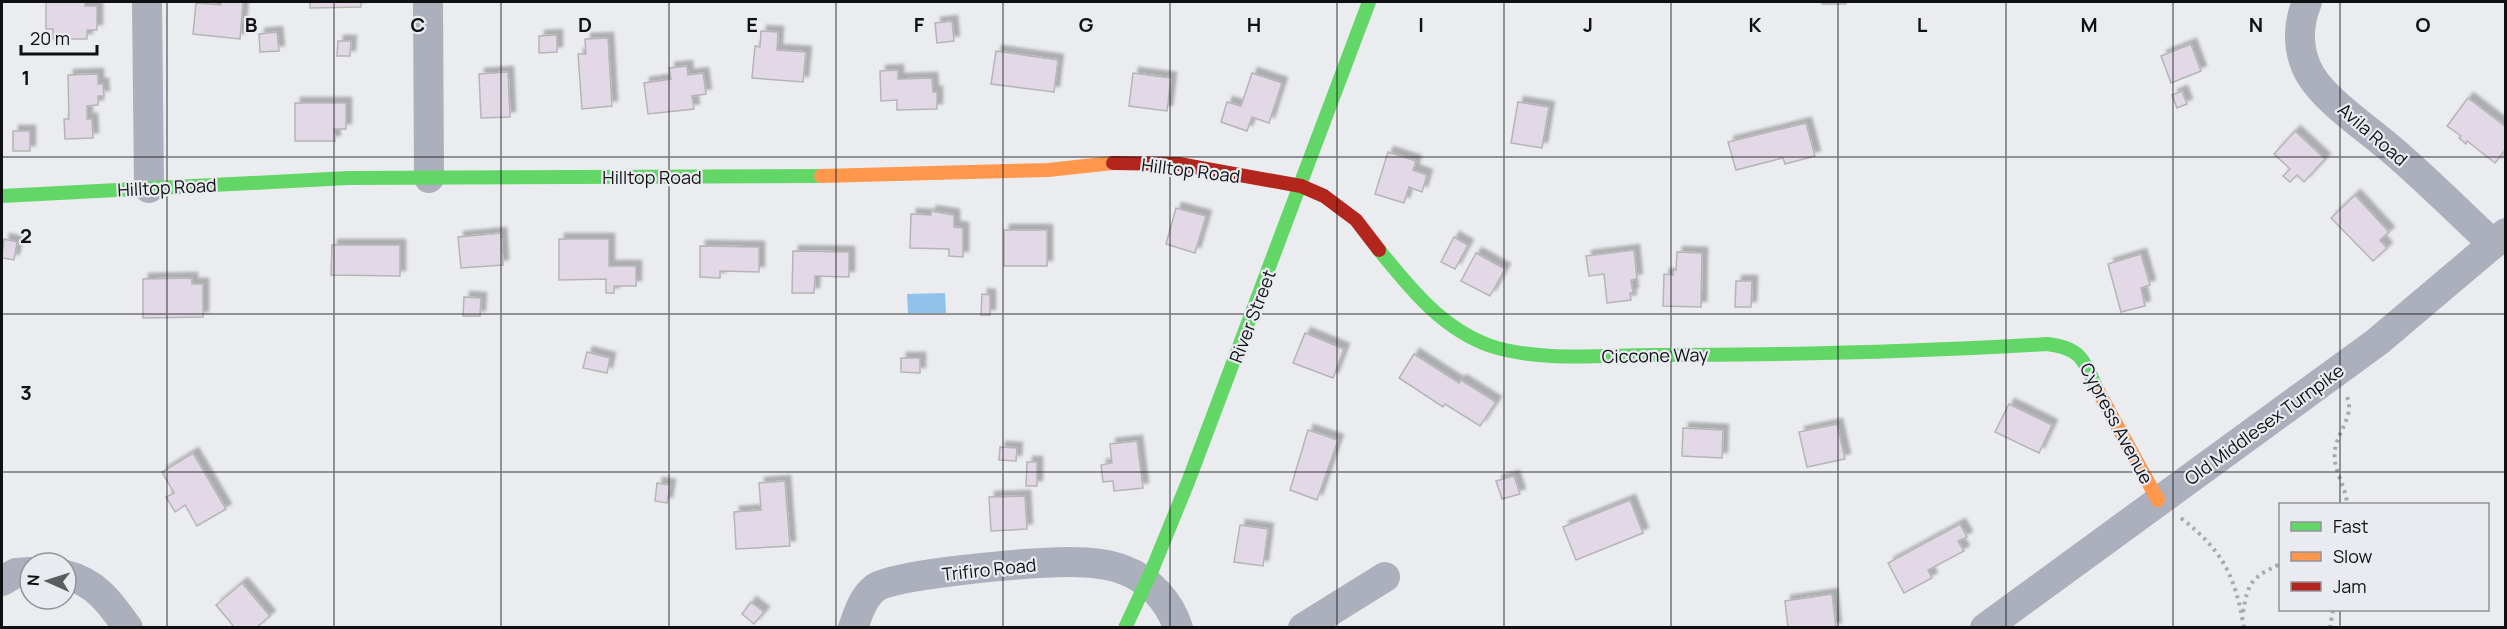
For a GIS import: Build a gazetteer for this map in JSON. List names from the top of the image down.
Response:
{
  "streets": {
    "street": [
      "Avila Road",
      "Hilltop Road",
      "River Street",
      "Ciccone Way",
      "Cypress Avenue",
      "Old Middlesex Turnpike",
      "Trifiro Road"
    ]
  },
  "crossings": [
    ["Avila Road", "Old Middlesex Turnpike"],
    ["Hilltop Road", "River Street"],
    ["Hilltop Road", "Ciccone Way"],
    ["River Street", "Ciccone Way"],
    ["River Street", "Trifiro Road"],
    ["Ciccone Way", "Cypress Avenue"],
    ["Cypress Avenue", "Old Middlesex Turnpike"]
  ],
  "legend": ["Fast", "Slow", "Jam"],
  "scale_bar": "20 m",
  "north": "left",
  "grid": {
    "columns": [
      "B",
      "C",
      "D",
      "E",
      "F",
      "G",
      "H",
      "I",
      "J",
      "K",
      "L",
      "M",
      "N",
      "O"
    ],
    "rows": ["1", "2", "3"]
  }
}
